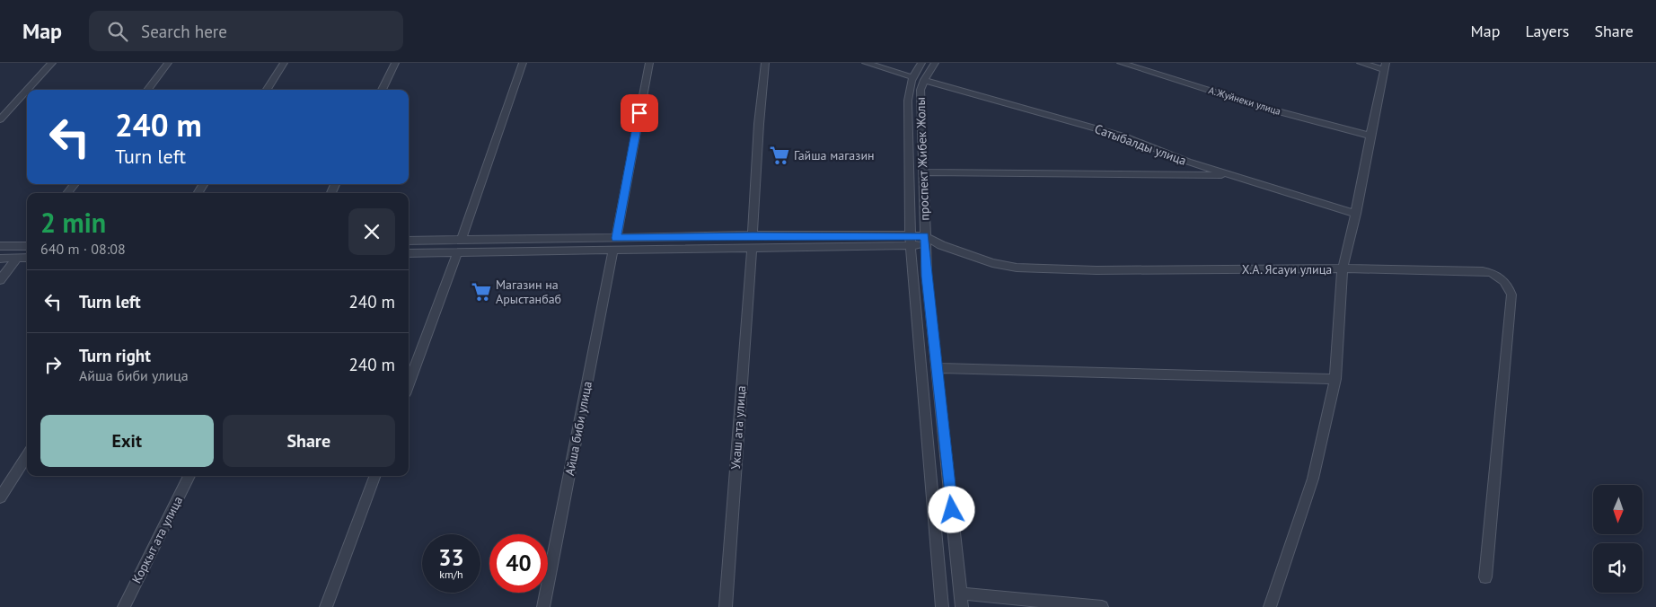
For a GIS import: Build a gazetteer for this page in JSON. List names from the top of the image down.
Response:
{
  "streets": {
    "street": [
      "А.Жуйнеки улица",
      "Сатыбалды улица",
      "проспект Жибек Жолы",
      "Х.А. Ясауи улица",
      "Укаш ата улица",
      "Айша биби улица",
      "Коркыт ата улица"
    ]
  },
  "crossings": [
    ["Сатыбалды улица", "проспект Жибек Жолы"],
    ["проспект Жибек Жолы", "Х.А. Ясауи улица"]
  ],
  "places": {
    "supermarket": ["Гайша магазин", "Магазин на Арыстанбаб"]
  },
  "north": "bottom",
  "page": {
    "header": "Map",
    "search": "Search here",
    "nav": ["Map", "Layers", "Share"],
    "turn": ["240 m", "Turn left"],
    "heading": ["2 min", "640 m · 08:08"],
    "list": [
      {
        "name": "Turn left",
        "value": "240 m"
      },
      {
        "name": "Turn right",
        "note": "Айша биби улица",
        "value": "240 m"
      }
    ],
    "buttons": ["Exit", "Share"],
    "speed": "33 km/h",
    "limit": "40"
  }
}
